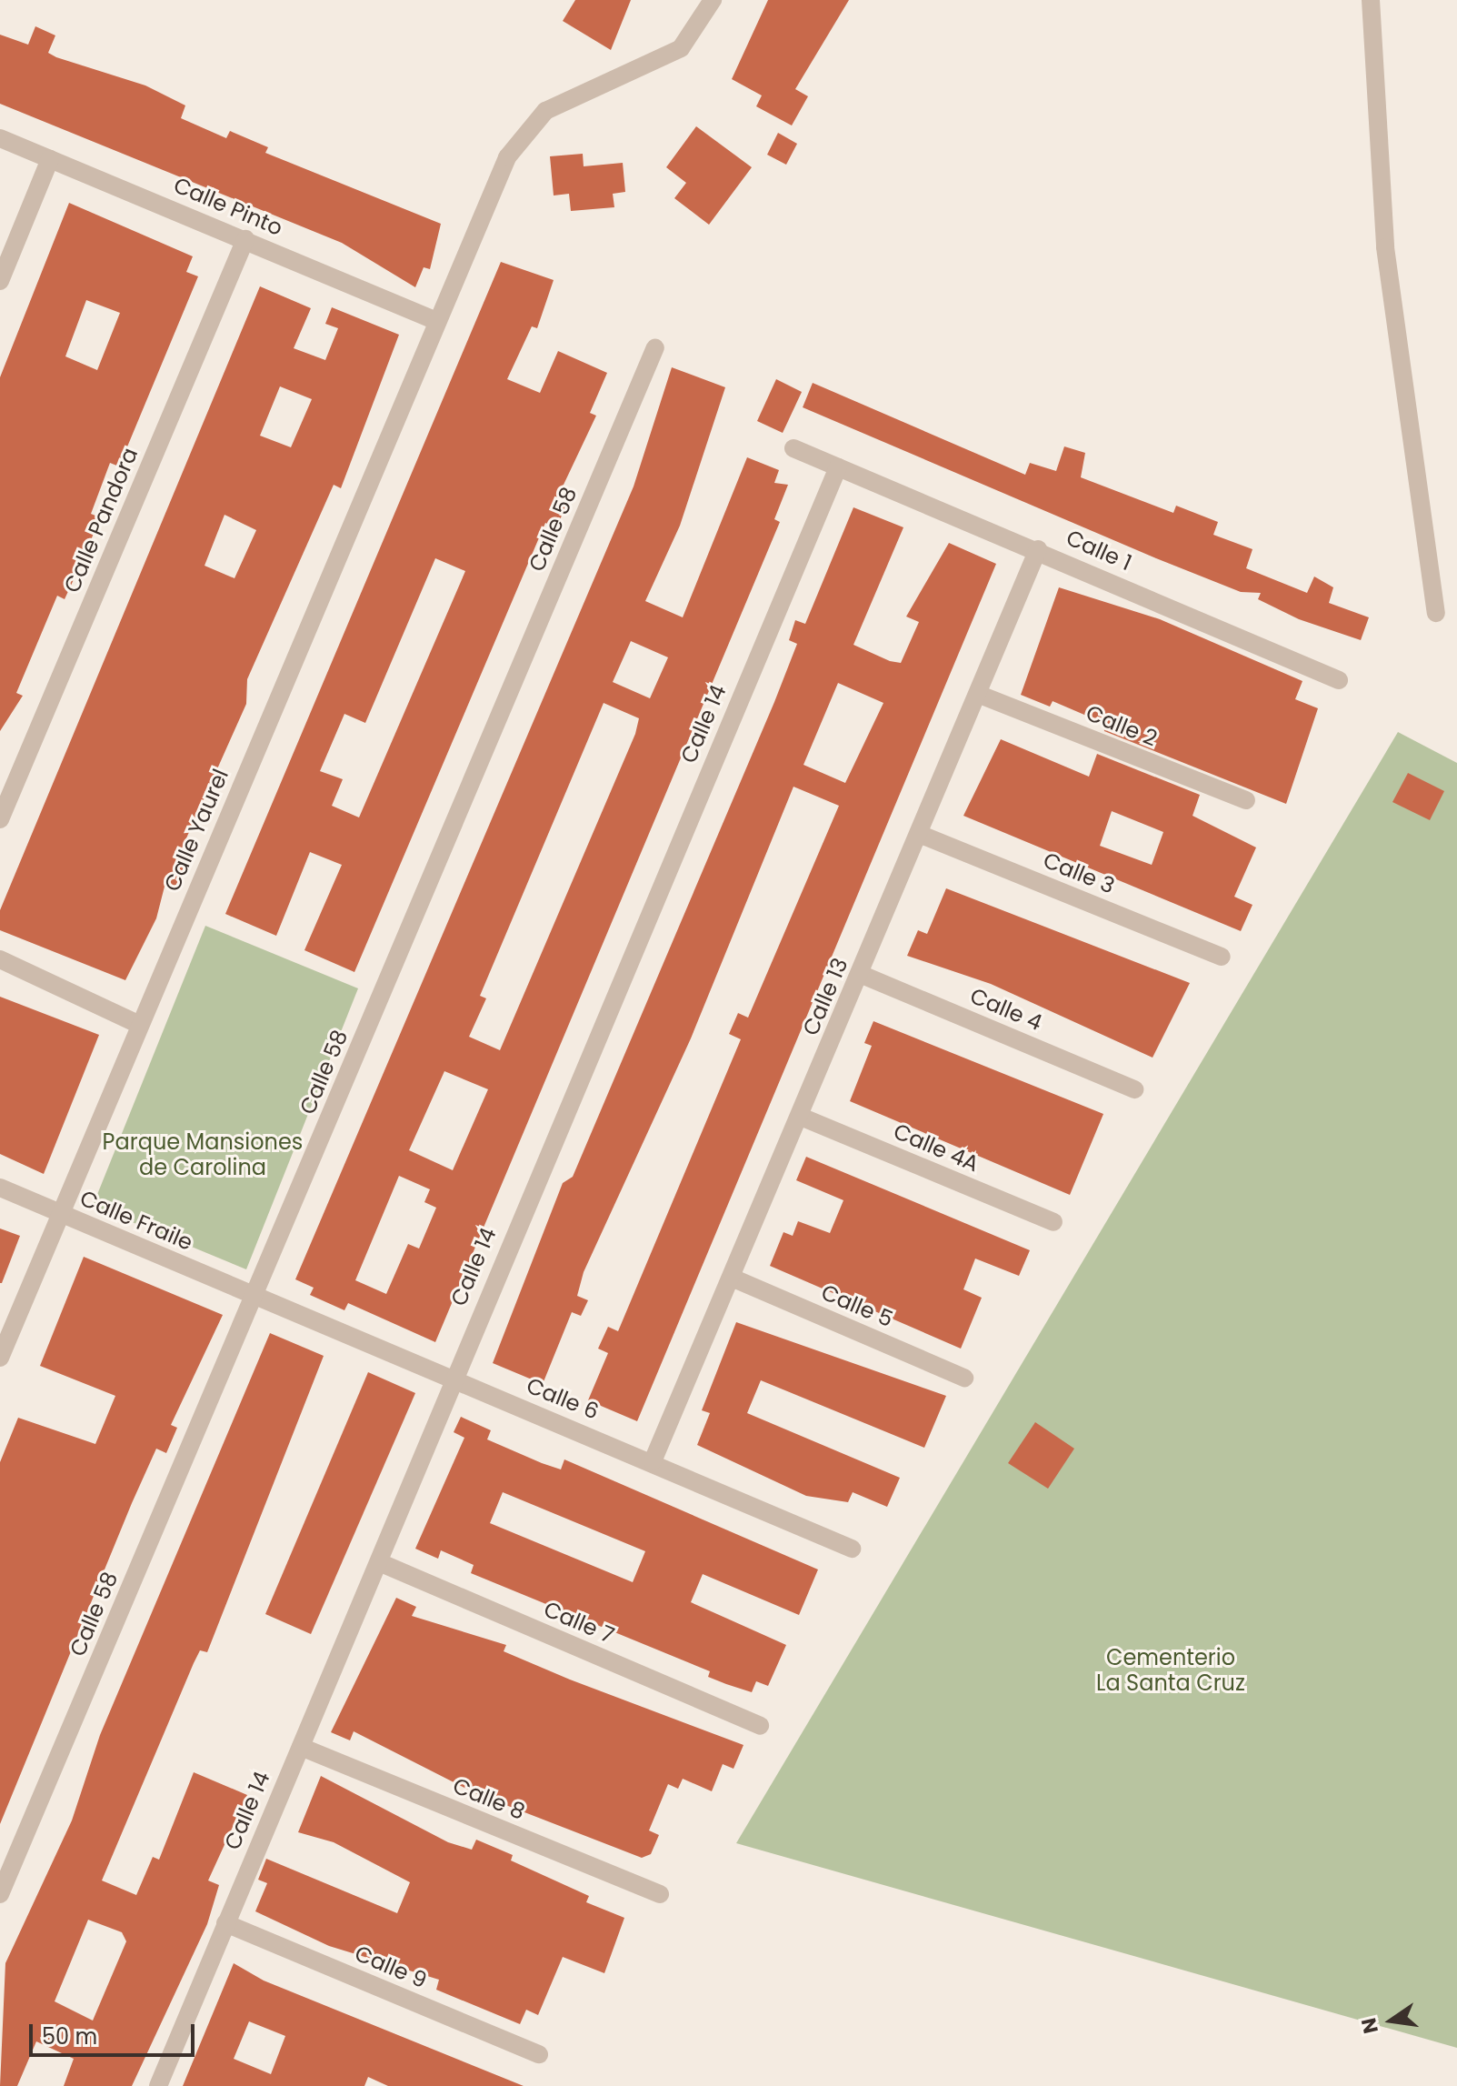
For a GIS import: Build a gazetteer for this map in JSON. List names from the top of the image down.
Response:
{
  "streets": {
    "street": [
      "Calle Pinto",
      "Calle Pandora",
      "Calle 58",
      "Calle 1",
      "Calle 14",
      "Calle 2",
      "Calle Yaurel",
      "Calle 3",
      "Calle 13",
      "Calle 4",
      "Calle 4A",
      "Calle Fraile",
      "Calle 5",
      "Calle 6",
      "Calle 7",
      "Calle 8",
      "Calle 9"
    ]
  },
  "crossings": [
    ["Calle Pinto", "Calle Pandora"],
    ["Calle Pinto", "Calle Yaurel"],
    ["Calle 58", "Calle Fraile"],
    ["Calle 58", "Calle 6"],
    ["Calle 1", "Calle 14"],
    ["Calle 1", "Calle 13"],
    ["Calle 14", "Calle 6"],
    ["Calle 14", "Calle 7"],
    ["Calle 14", "Calle 8"],
    ["Calle 14", "Calle 9"],
    ["Calle 2", "Calle 13"],
    ["Calle Yaurel", "Calle Fraile"],
    ["Calle 3", "Calle 13"],
    ["Calle 13", "Calle 4"],
    ["Calle 13", "Calle 4A"],
    ["Calle 13", "Calle 5"],
    ["Calle 13", "Calle 6"],
    ["Calle Fraile", "Calle 6"]
  ],
  "parks": ["Parque Mansiones de Carolina", "Cementerio La Santa Cruz"],
  "scale_bar": "50 m",
  "north": "left"
}
